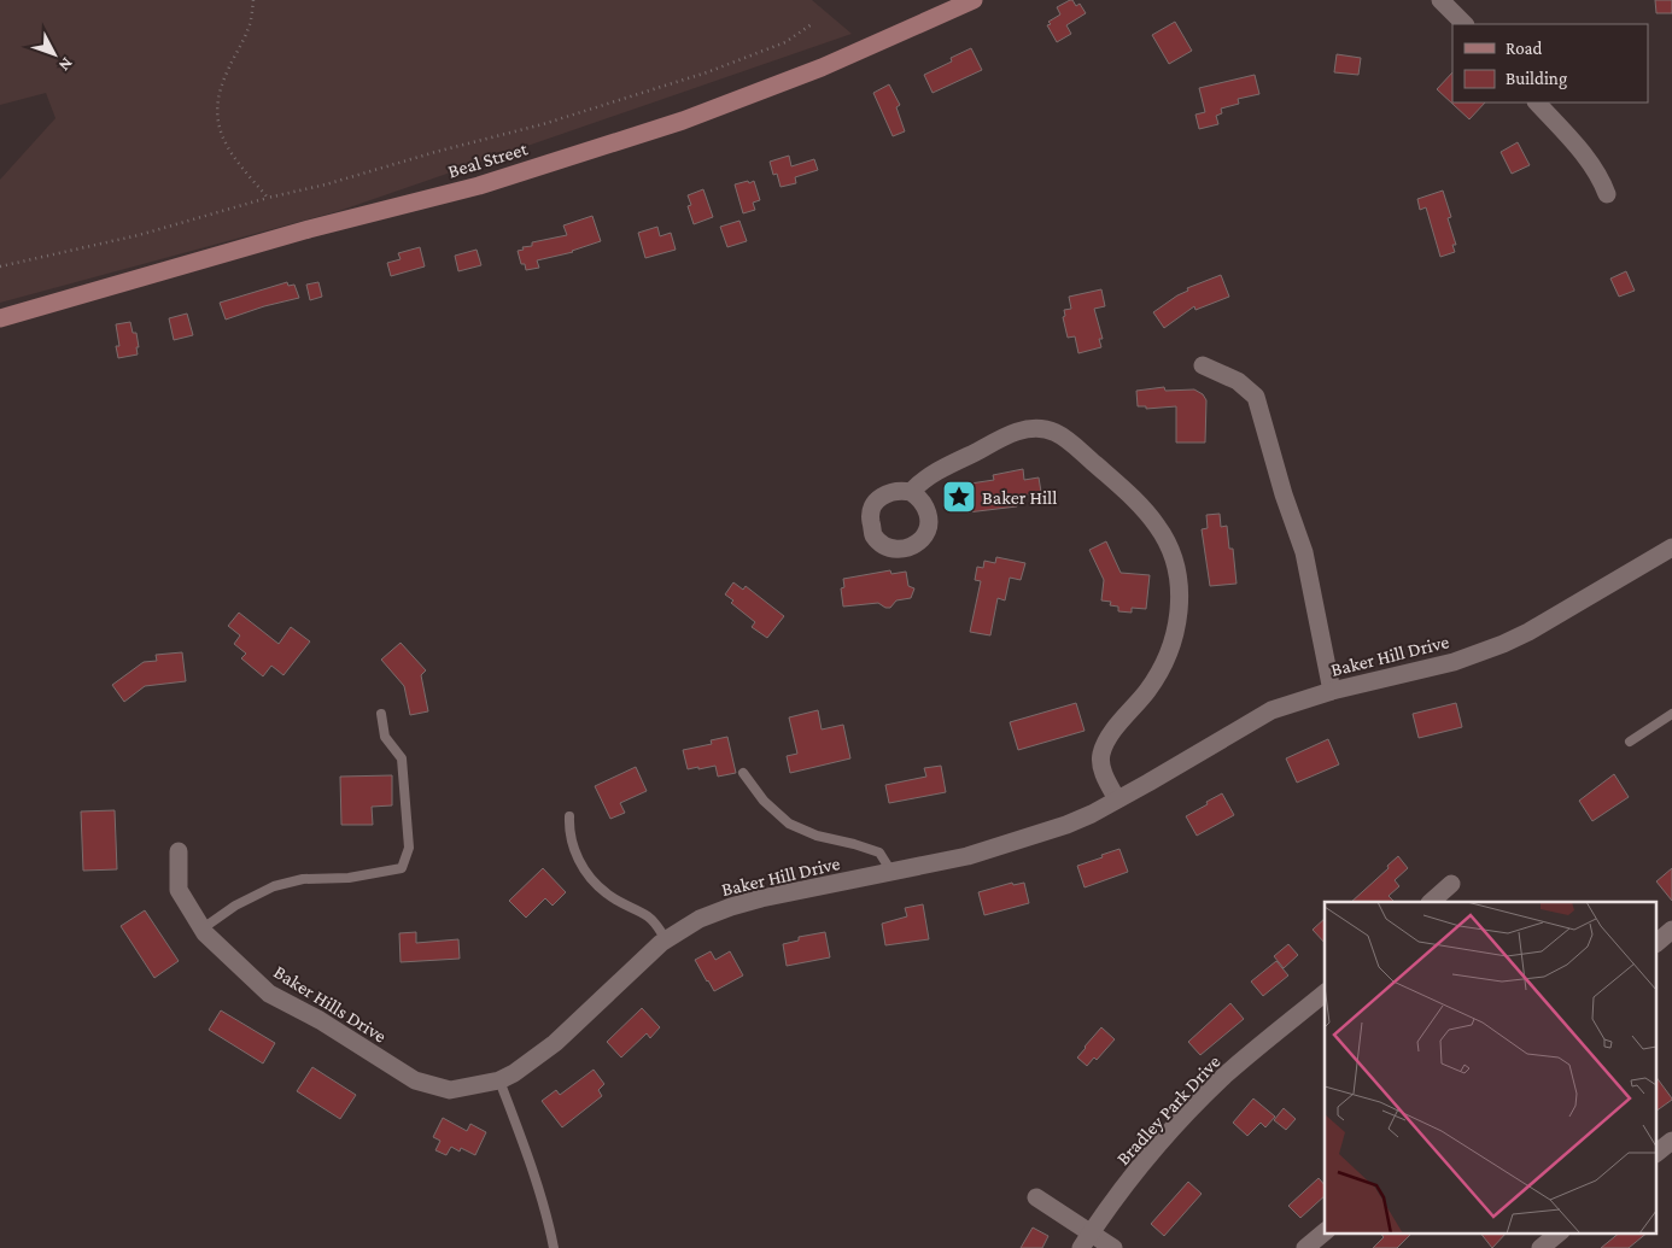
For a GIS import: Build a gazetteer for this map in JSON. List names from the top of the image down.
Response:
{
  "streets": {
    "street": [
      "Beal Street",
      "Baker Hill Drive",
      "Baker Hills Drive",
      "Bradley Park Drive"
    ]
  },
  "crossings": [
    ["Baker Hill Drive", "Baker Hills Drive"]
  ],
  "places": {
    "place": ["Baker Hill"]
  },
  "legend": ["Road", "Building"],
  "north": "bottom right"
}
